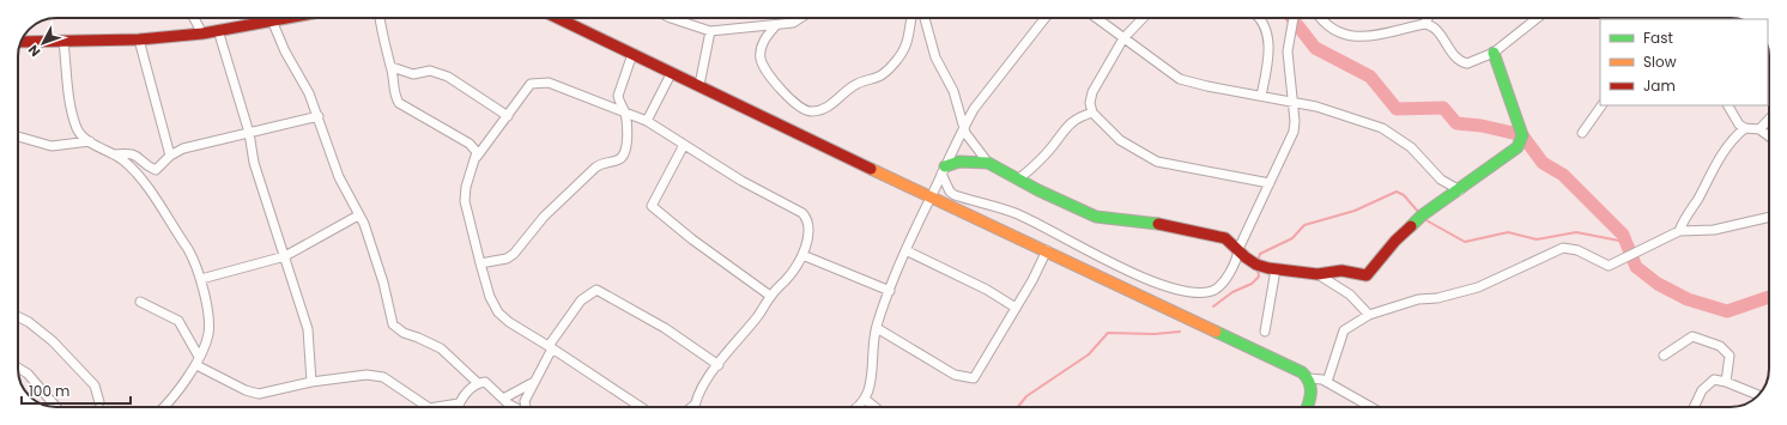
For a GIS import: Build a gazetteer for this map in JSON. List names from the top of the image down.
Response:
{
  "legend": ["Fast", "Slow", "Jam"],
  "scale_bar": "100 m",
  "north": "bottom left"
}
